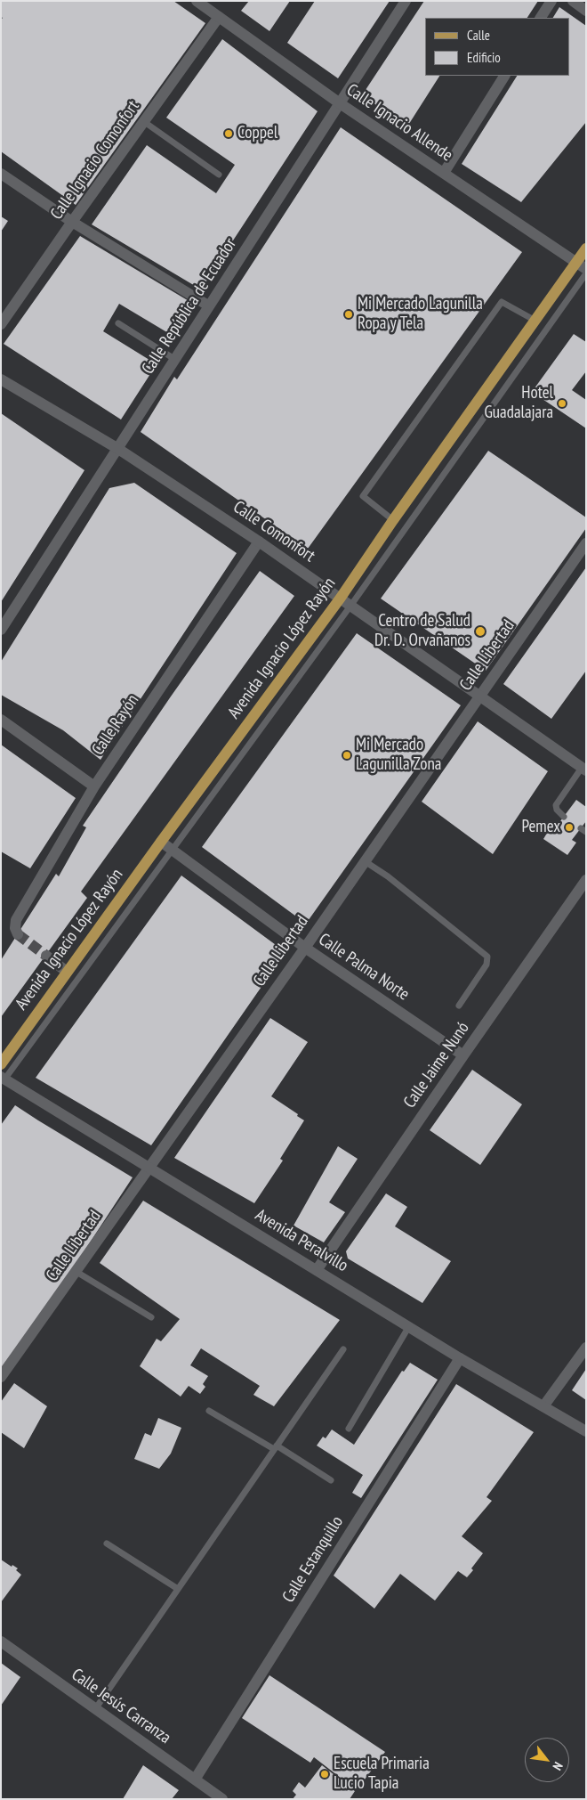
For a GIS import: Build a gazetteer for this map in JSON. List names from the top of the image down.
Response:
{
  "streets": {
    "main road": ["Avenida Ignacio López Rayón"],
    "street": [
      "Calle Ignacio Allende",
      "Calle Ignacio Comonfort",
      "Calle República de Ecuador",
      "Calle Comonfort",
      "Calle Libertad",
      "Calle Rayón",
      "Calle Palma Norte",
      "Calle Jaime Nunó",
      "Avenida Peralvillo",
      "Calle Estanquillo",
      "Calle Jesús Carranza"
    ]
  },
  "crossings": [
    ["Calle Ignacio Allende", "Calle Ignacio Comonfort"],
    ["Calle Ignacio Allende", "Calle República de Ecuador"],
    ["Calle Ignacio Allende", "Avenida Ignacio López Rayón"],
    ["Calle República de Ecuador", "Calle Comonfort"],
    ["Calle Comonfort", "Avenida Ignacio López Rayón"],
    ["Calle Comonfort", "Calle Libertad"],
    ["Calle Comonfort", "Calle Rayón"],
    ["Avenida Ignacio López Rayón", "Calle Palma Norte"],
    ["Calle Libertad", "Calle Palma Norte"],
    ["Calle Libertad", "Avenida Peralvillo"],
    ["Calle Palma Norte", "Calle Jaime Nunó"],
    ["Calle Jaime Nunó", "Avenida Peralvillo"],
    ["Avenida Peralvillo", "Calle Estanquillo"],
    ["Calle Estanquillo", "Calle Jesús Carranza"]
  ],
  "places": [
    "Coppel",
    "Mi Mercado Lagunilla Ropa y Tela",
    "Hotel Guadalajara",
    "Centro de Salud Dr. D. Orvañanos",
    "Mi Mercado Lagunilla Zona",
    "Pemex",
    "Escuela Primaria Lucio Tapia"
  ],
  "legend": ["Calle", "Edificio"],
  "north": "bottom right"
}
